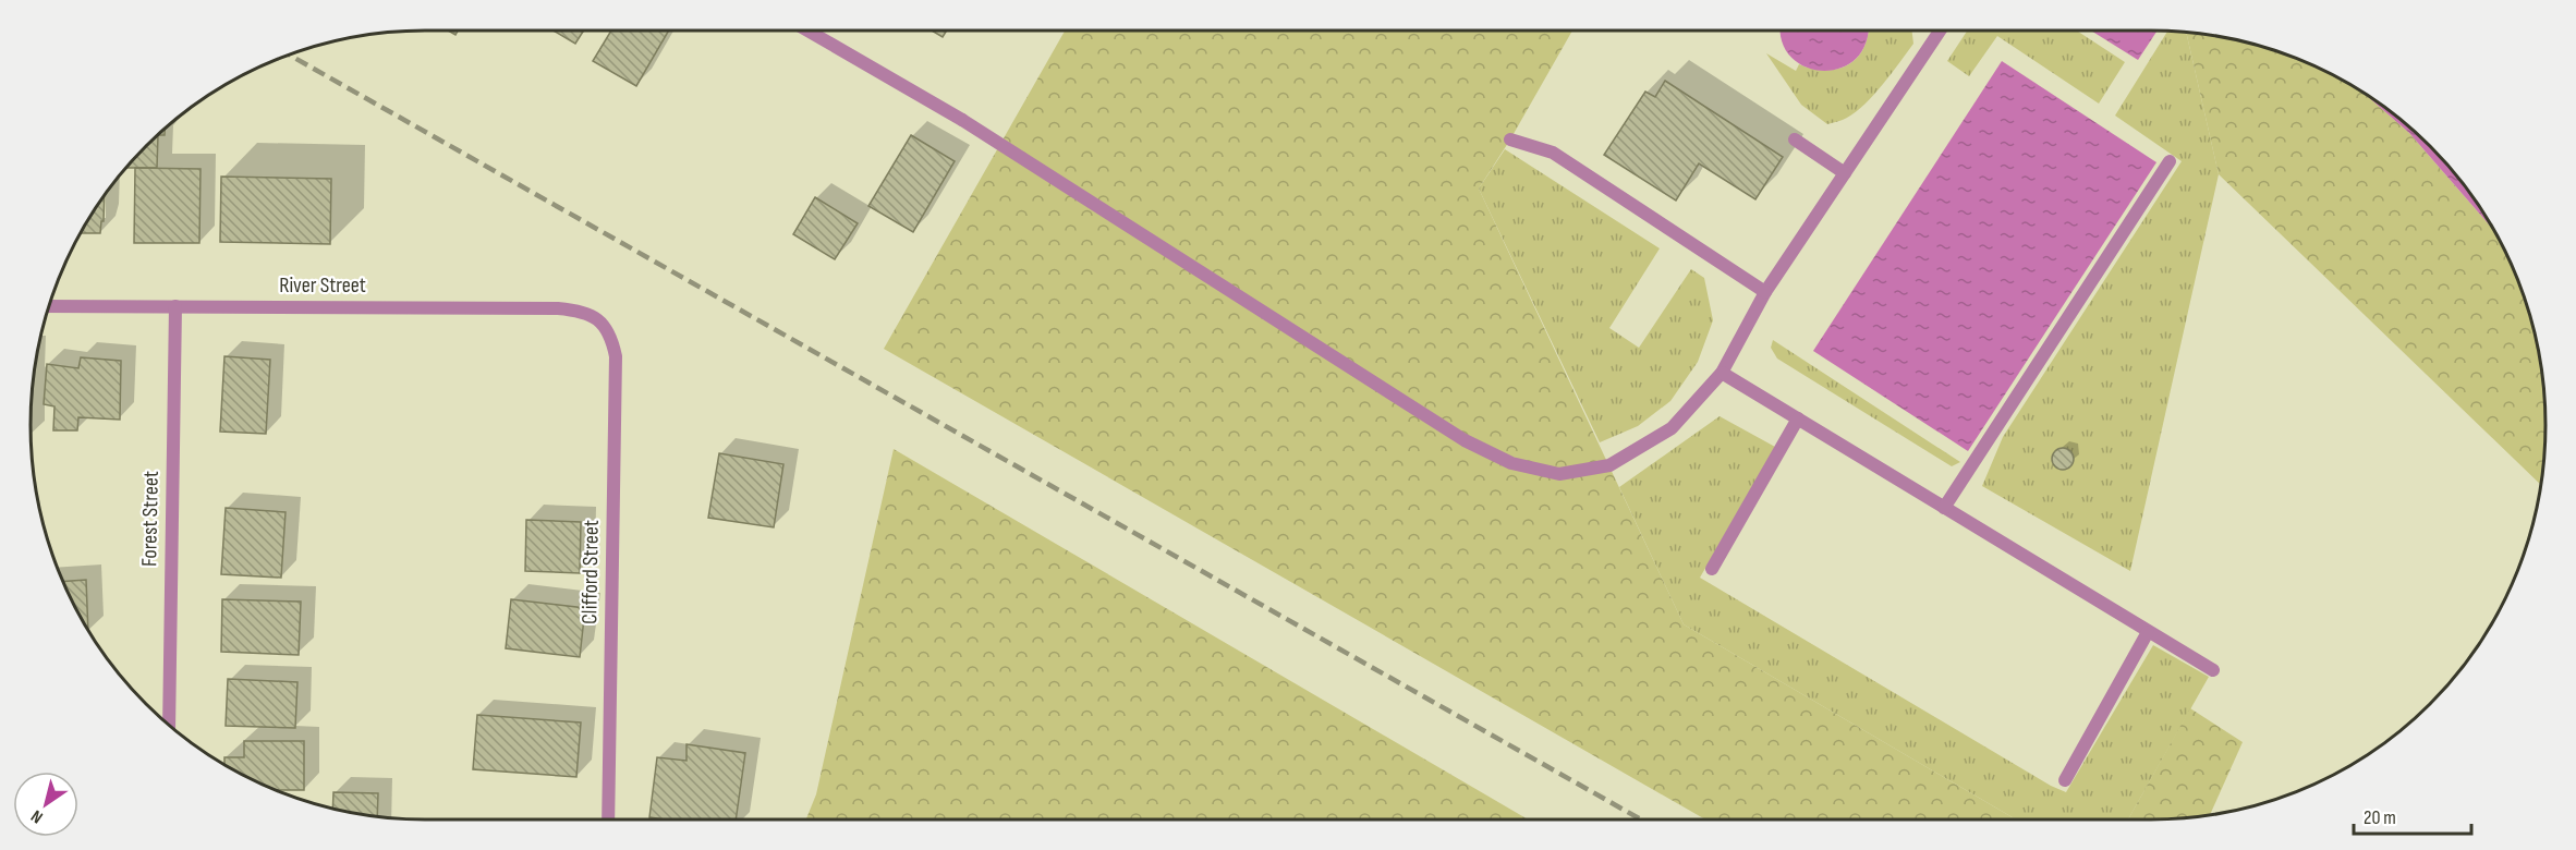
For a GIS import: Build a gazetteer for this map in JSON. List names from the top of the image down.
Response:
{
  "streets": {
    "street": ["River Street", "Forest Street", "Clifford Street"]
  },
  "crossings": [
    ["River Street", "Forest Street"],
    ["River Street", "Clifford Street"]
  ],
  "scale_bar": "20 m",
  "north": "bottom left"
}
